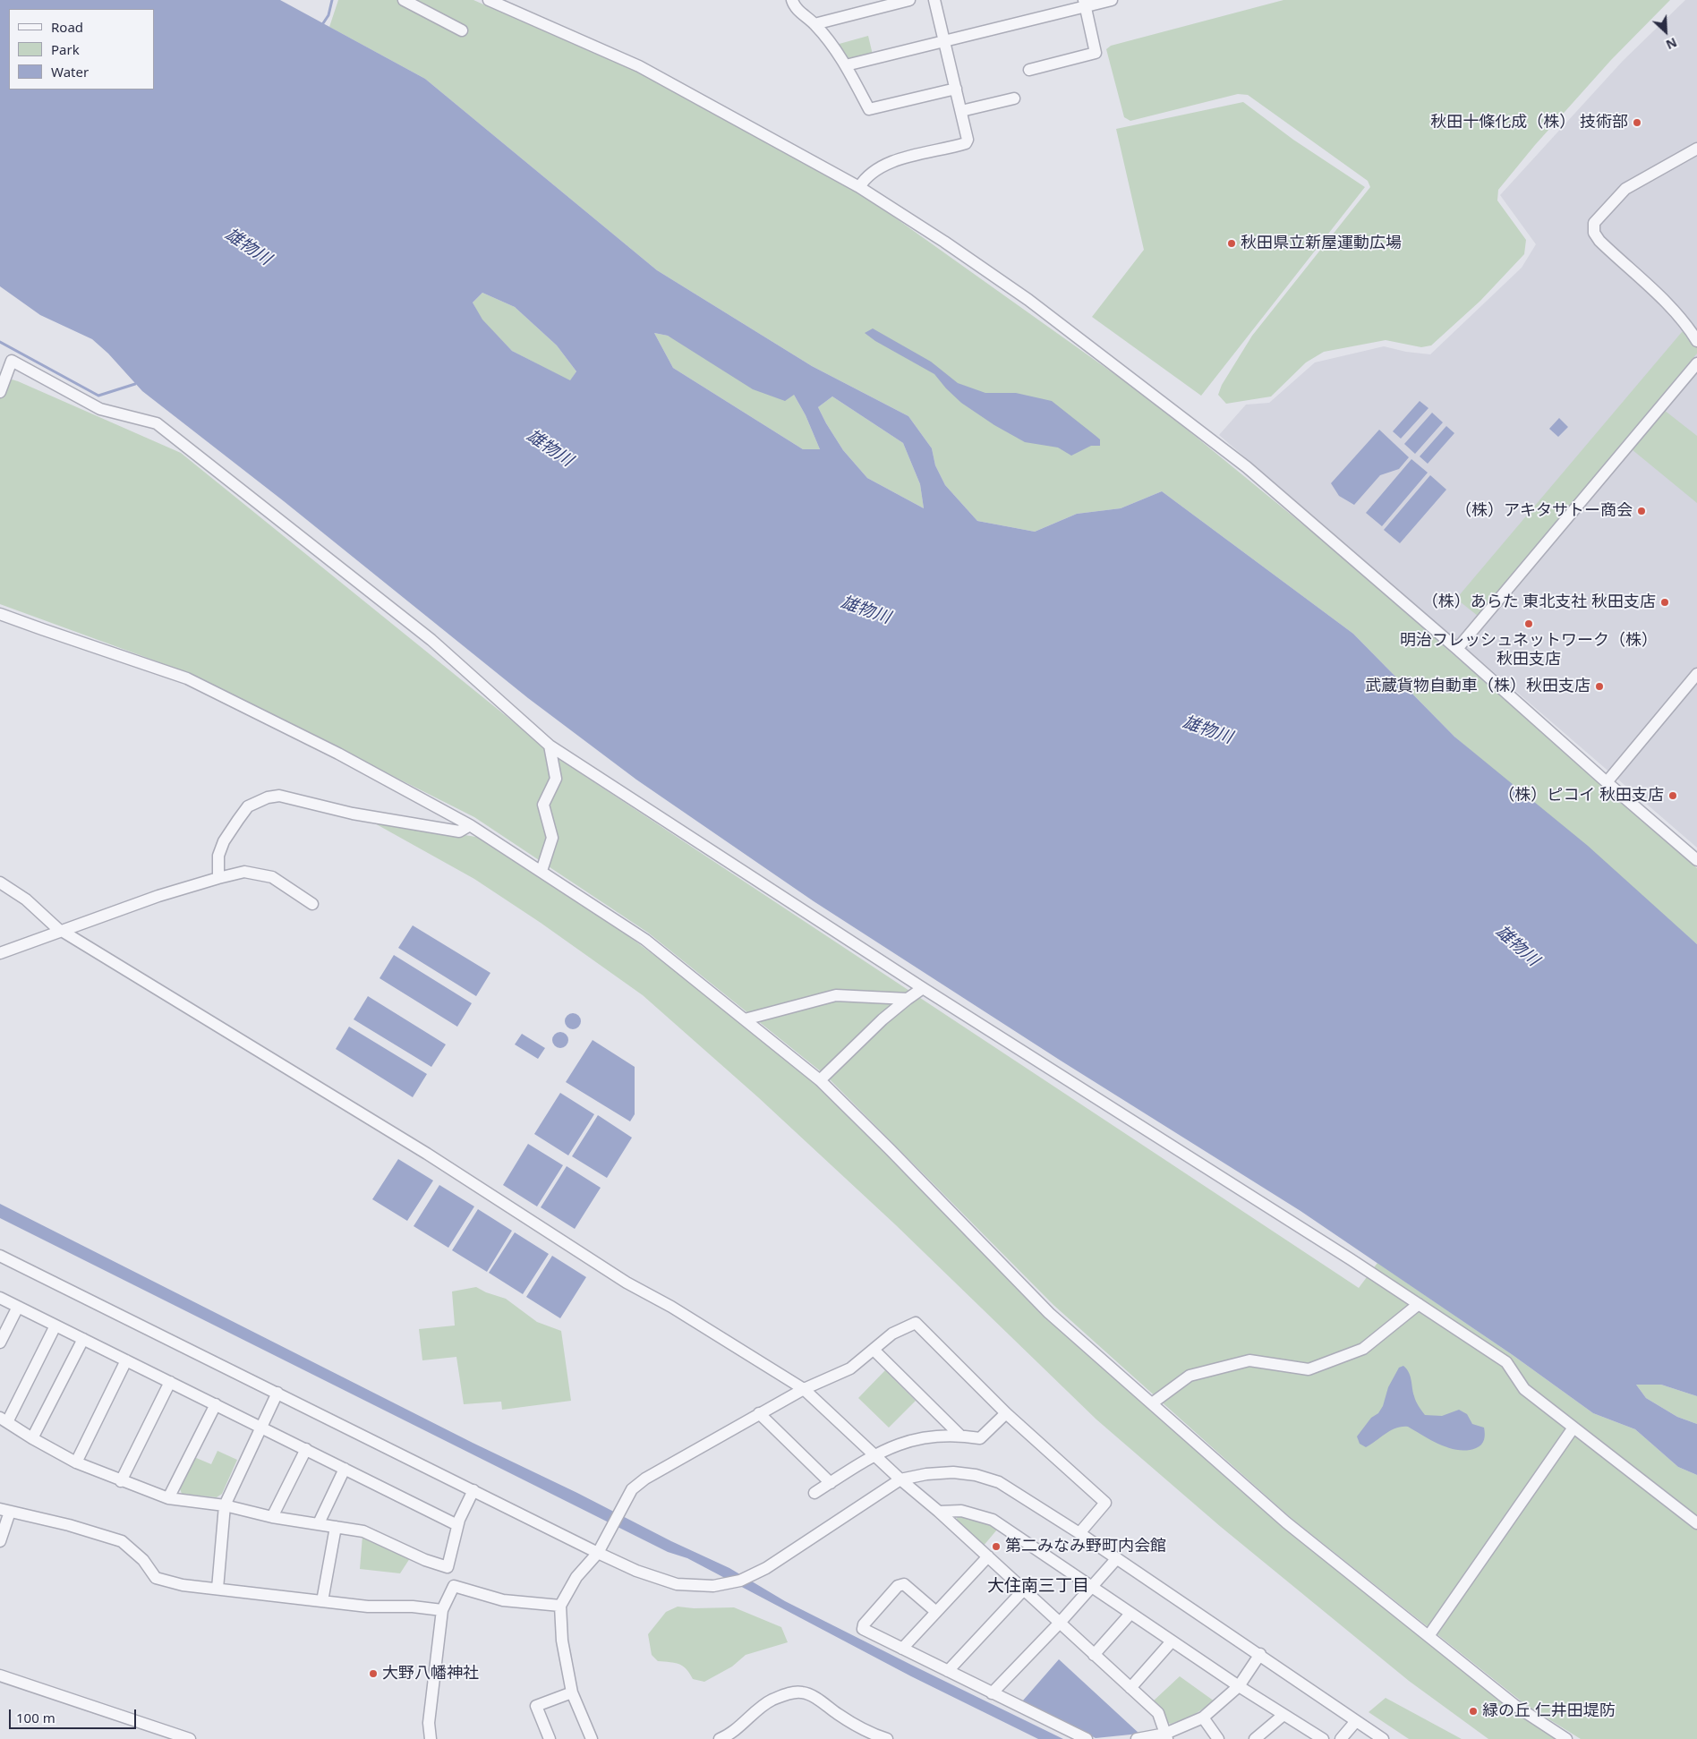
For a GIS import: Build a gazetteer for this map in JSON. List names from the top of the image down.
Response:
{
  "districts": ["大住南三丁目"],
  "water": ["雄物川"],
  "places": [
    "秋田十條化成（株） 技術部",
    "秋田県立新屋運動広場",
    "（株）アキタサトー商会",
    "（株）あらた 東北支社 秋田支店",
    "明治フレッシュネットワーク（株） 秋田支店",
    "武蔵貨物自動車（株）秋田支店",
    "（株）ピコイ 秋田支店",
    "第二みなみ野町内会館",
    "大野八幡神社",
    "緑の丘 仁井田堤防"
  ],
  "legend": ["Road", "Park", "Water"],
  "scale_bar": "100 m",
  "north": "bottom right"
}
